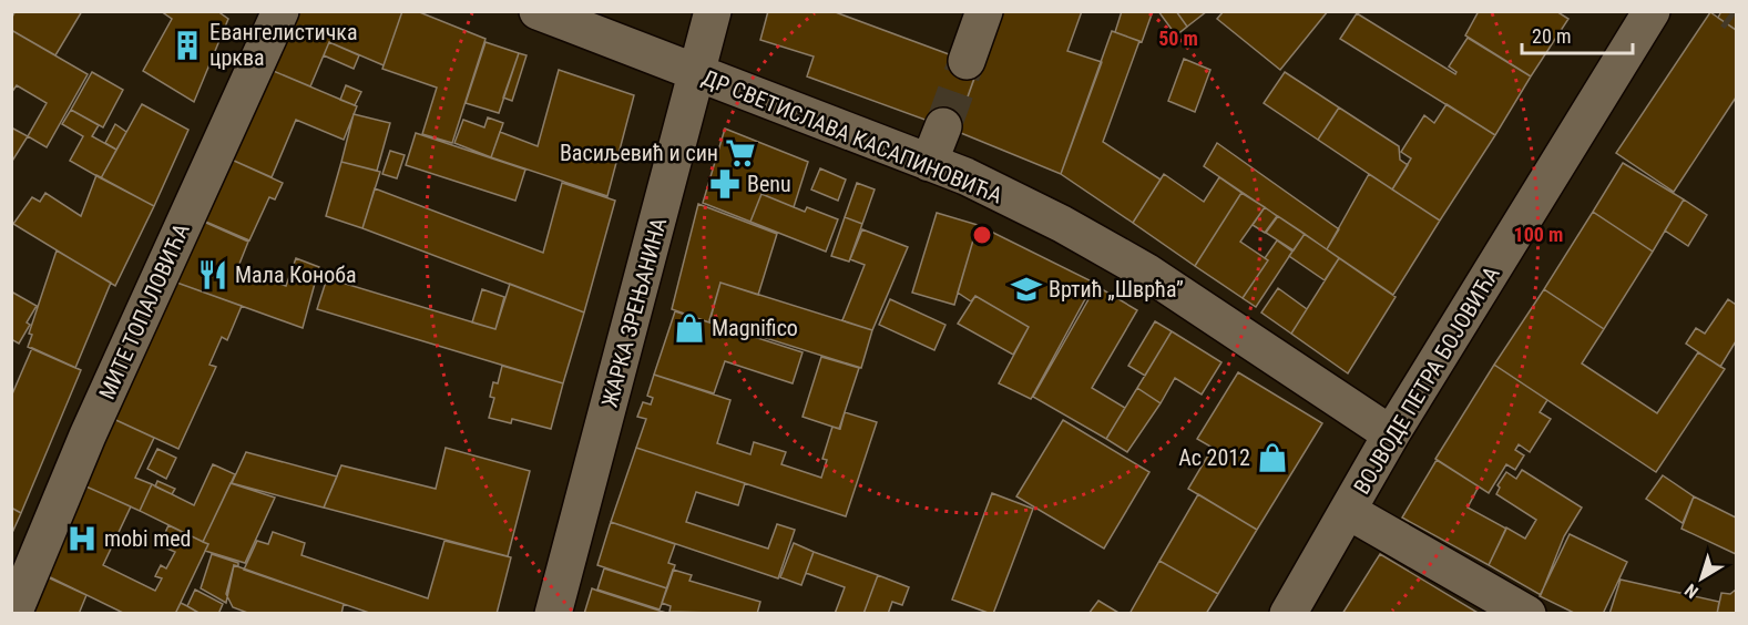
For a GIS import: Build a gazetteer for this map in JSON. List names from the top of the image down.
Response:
{
  "streets": {
    "street": [
      "ДР СВЕТИСЛАВА КАСАПИНОВИЋА",
      "МИТЕ ТОПАЛОВИЋА",
      "ЖАРКА ЗРЕЊАНИНА",
      "ВОЈВОДЕ ПЕТРА БОЈОВИЋА"
    ]
  },
  "crossings": [
    ["ДР СВЕТИСЛАВА КАСАПИНОВИЋА", "ЖАРКА ЗРЕЊАНИНА"],
    ["ДР СВЕТИСЛАВА КАСАПИНОВИЋА", "ВОЈВОДЕ ПЕТРА БОЈОВИЋА"]
  ],
  "places": {
    "building": ["Евангелистичка црква"],
    "supermarket": ["Васиљевић и син"],
    "pharmacy": ["Benu"],
    "restaurant": ["Мала Коноба"],
    "school or university": ["Вртић „Шврћа”"],
    "shop": ["Magnifico", "Ас 2012"],
    "hospital": ["mobi med"]
  },
  "scale_bar": "20 m",
  "north": "bottom left",
  "rings": ["50 m", "100 m"]
}
